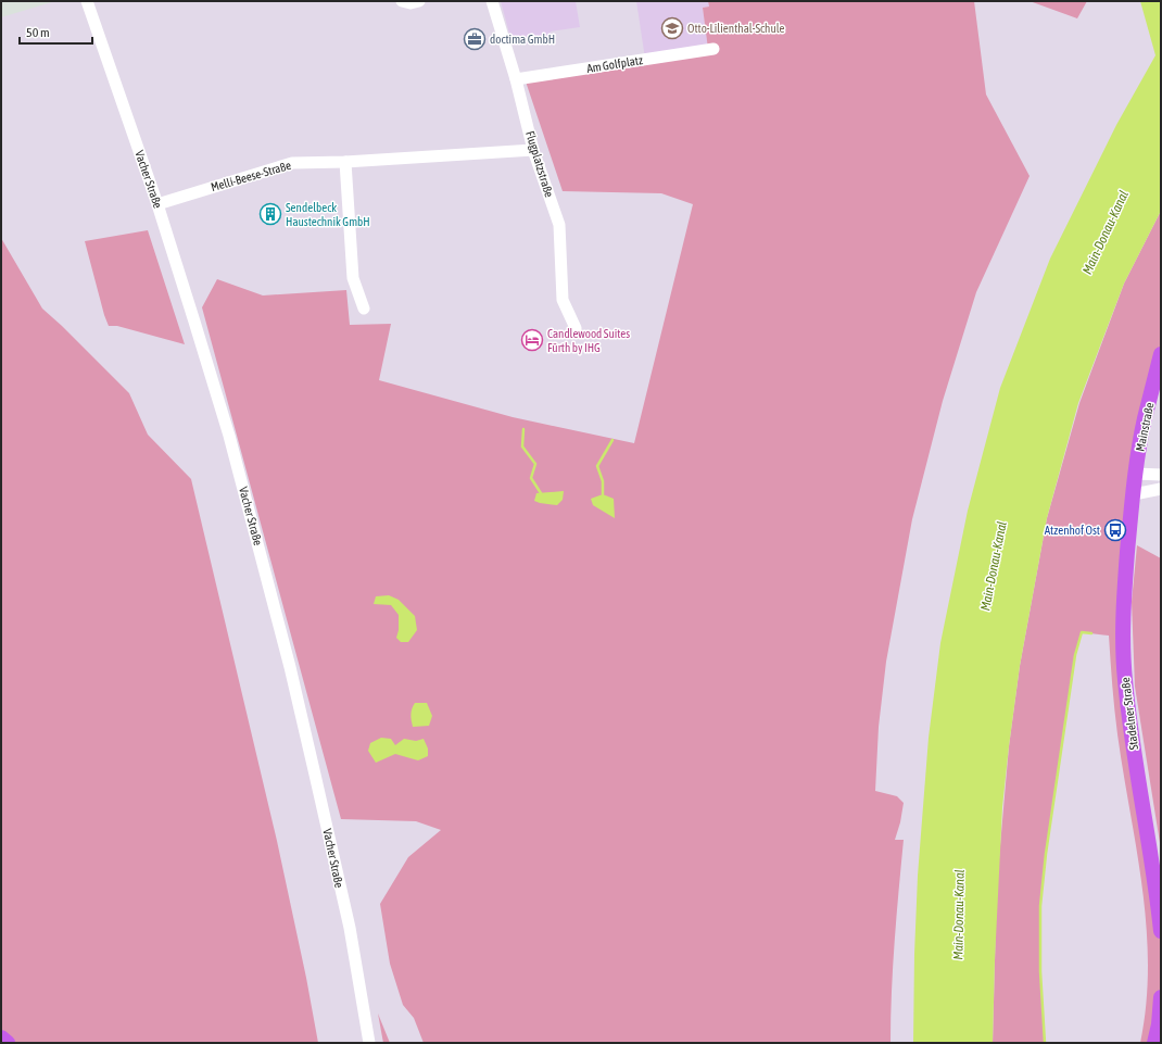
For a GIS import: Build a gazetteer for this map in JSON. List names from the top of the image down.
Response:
{
  "streets": {
    "main road": ["Mainstraße", "Stadelner Straße"],
    "street": [
      "Am Golfplatz",
      "Flugplatzstraße",
      "Melli-Beese-Straße",
      "Vacher Straße"
    ]
  },
  "crossings": [
    ["Am Golfplatz", "Flugplatzstraße"],
    ["Flugplatzstraße", "Melli-Beese-Straße"],
    ["Melli-Beese-Straße", "Vacher Straße"],
    ["Mainstraße", "Stadelner Straße"]
  ],
  "water": ["Main-Donau-Kanal"],
  "places": {
    "school or university": ["Otto-Lilienthal-Schule"],
    "office": ["doctima GmbH"],
    "building": ["Sendelbeck Haustechnik GmbH"],
    "hotel": ["Candlewood Suites Fürth by IHG"],
    "bus stop": ["Atzenhof Ost"]
  },
  "scale_bar": "50 m"
}
